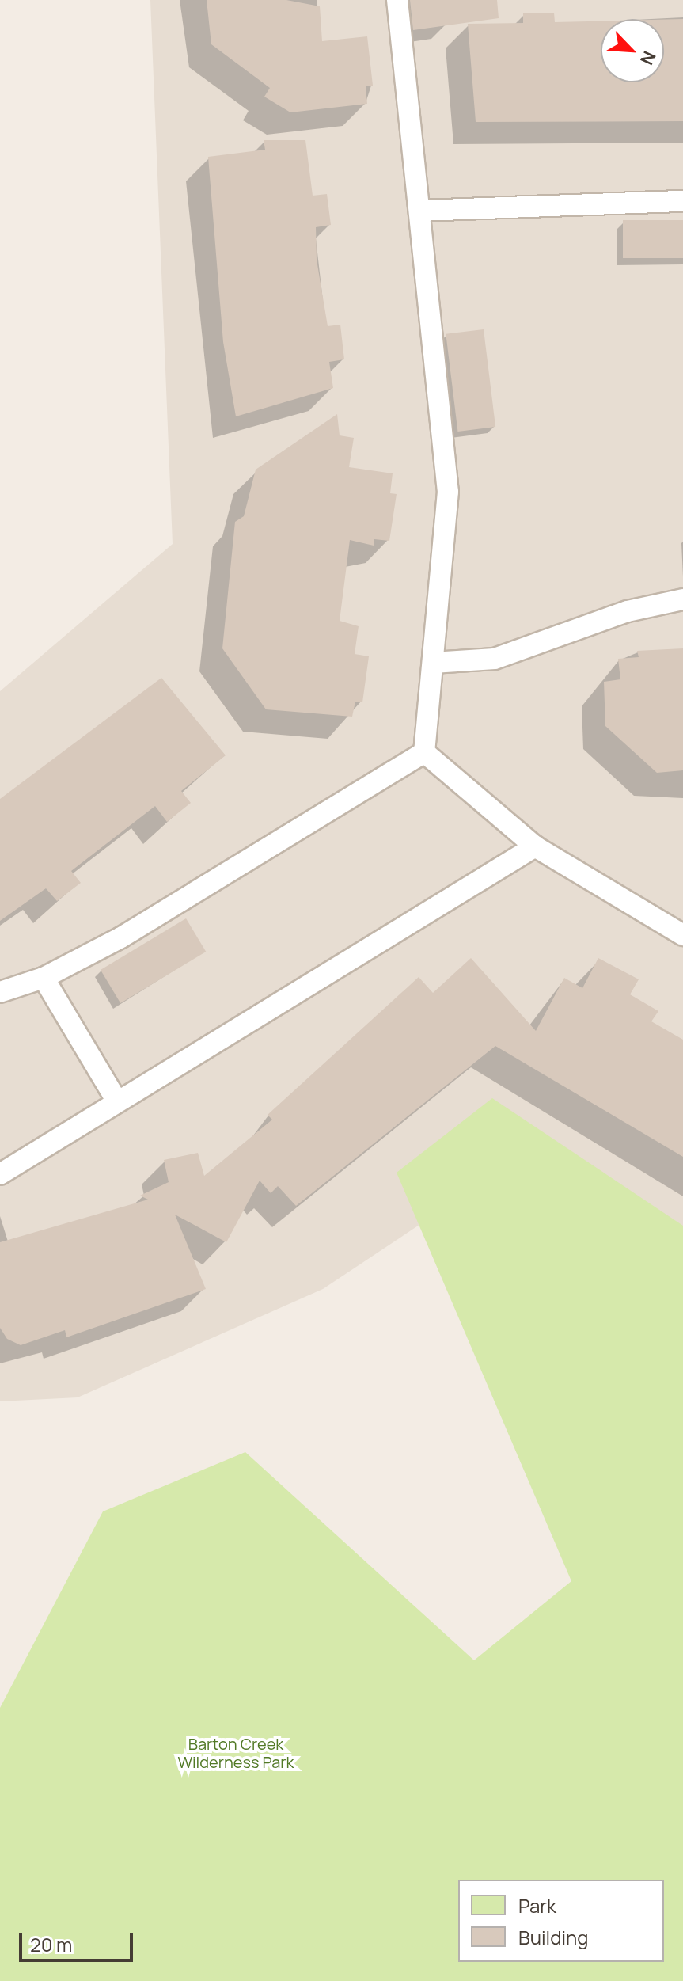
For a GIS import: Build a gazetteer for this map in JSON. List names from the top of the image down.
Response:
{
  "parks": ["Barton Creek Wilderness Park"],
  "legend": ["Park", "Building"],
  "scale_bar": "20 m",
  "north": "bottom right"
}
